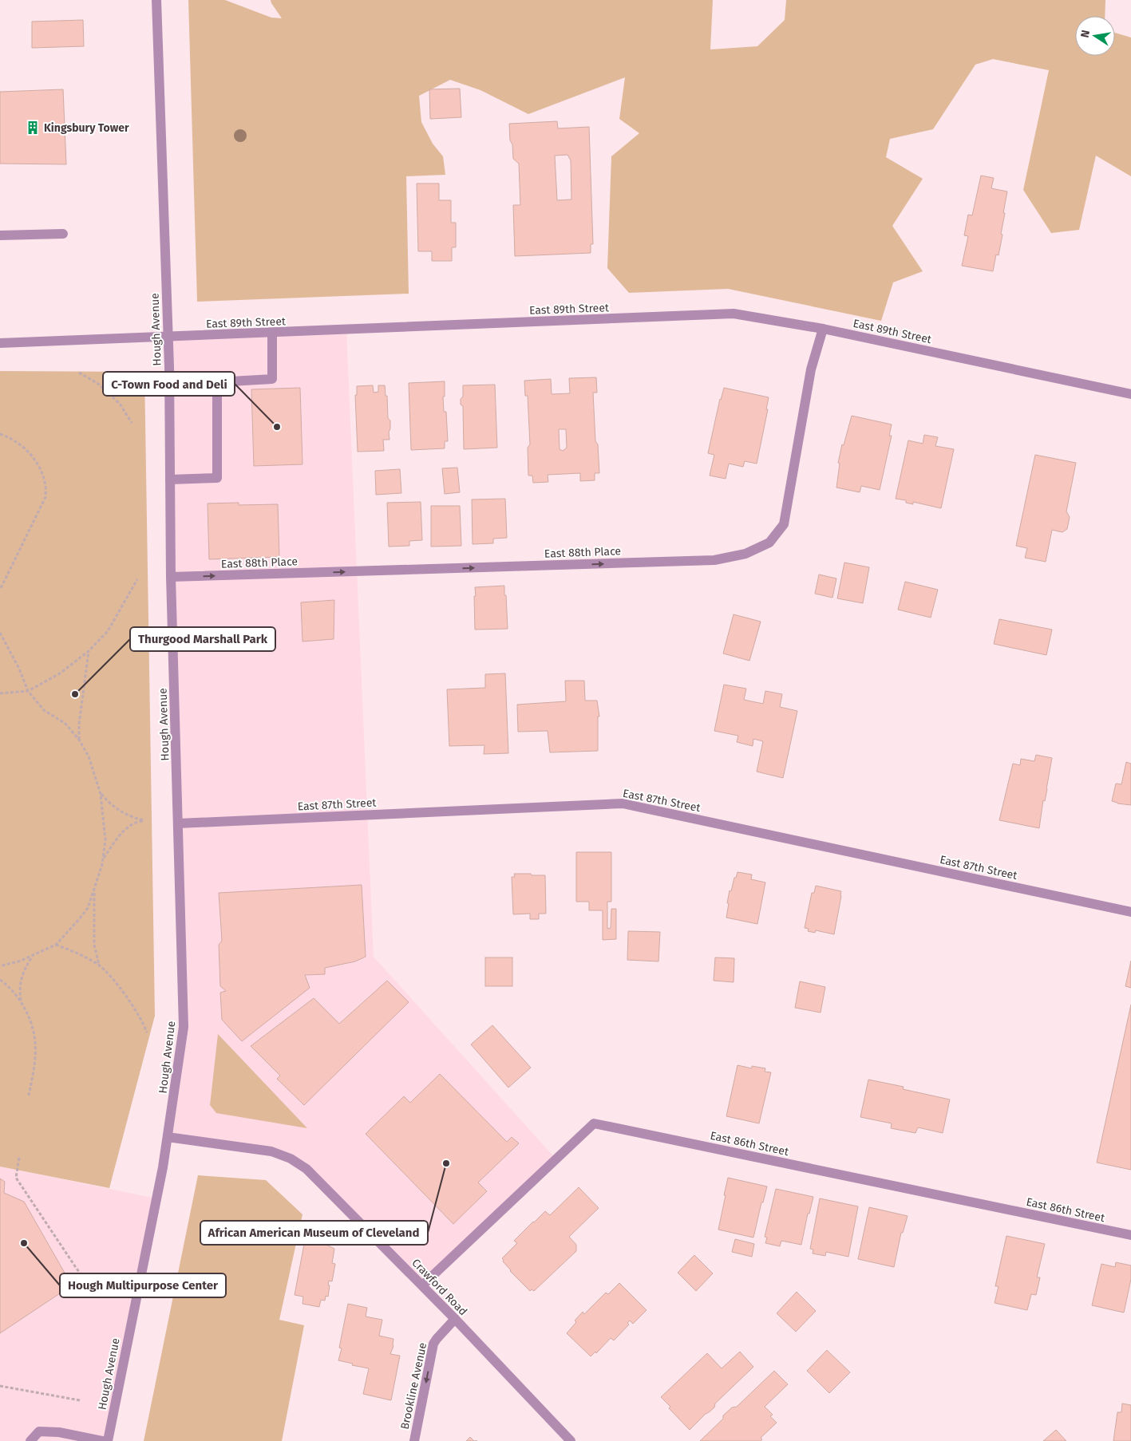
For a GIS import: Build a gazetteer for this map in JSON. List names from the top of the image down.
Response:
{
  "streets": {
    "street": [
      "East 89th Street",
      "Hough Avenue",
      "East 88th Place",
      "East 87th Street",
      "East 86th Street",
      "Crawford Road",
      "Brookline Avenue"
    ]
  },
  "crossings": [
    ["East 89th Street", "Hough Avenue"],
    ["East 89th Street", "East 88th Place"],
    ["Hough Avenue", "East 88th Place"],
    ["Hough Avenue", "East 87th Street"],
    ["Hough Avenue", "Crawford Road"],
    ["East 86th Street", "Crawford Road"],
    ["Crawford Road", "Brookline Avenue"]
  ],
  "one_way": ["East 88th Place", "Brookline Avenue"],
  "places": {
    "building": ["Kingsbury Tower"],
    "other": [
      "C-Town Food and Deli",
      "Thurgood Marshall Park",
      "African American Museum of Cleveland",
      "Hough Multipurpose Center"
    ]
  },
  "north": "left"
}
